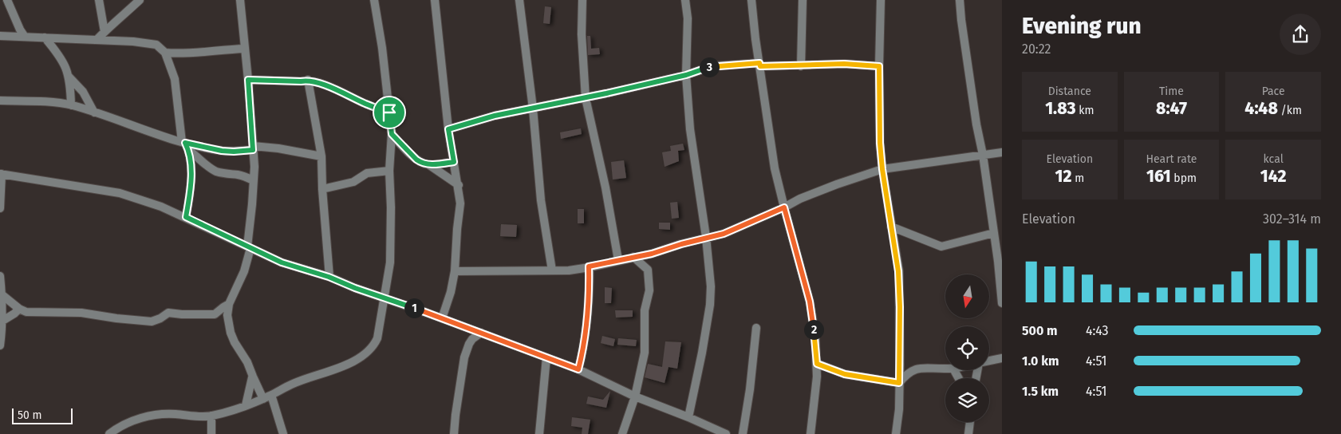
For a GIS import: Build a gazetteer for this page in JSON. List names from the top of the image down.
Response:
{
  "scale_bar": "50 m",
  "north": "bottom",
  "page": {
    "heading": ["Evening run", "20:22"],
    "pins": ["3", "1", "2"],
    "stats": [
      ["Distance", "1.83 km"],
      ["Time", "8:47"],
      ["Pace", "4:48 /km"],
      ["Elevation", "12 m"],
      ["Heart rate", "161 bpm"],
      ["kcal", "142"]
    ],
    "chart": ["Elevation", "302–314 m"],
    "list": [
      {
        "name": "500 m",
        "note": "4:43"
      },
      {
        "name": "1.0 km",
        "note": "4:51"
      },
      {
        "name": "1.5 km",
        "note": "4:51"
      }
    ],
    "scale": "50 m"
  }
}
